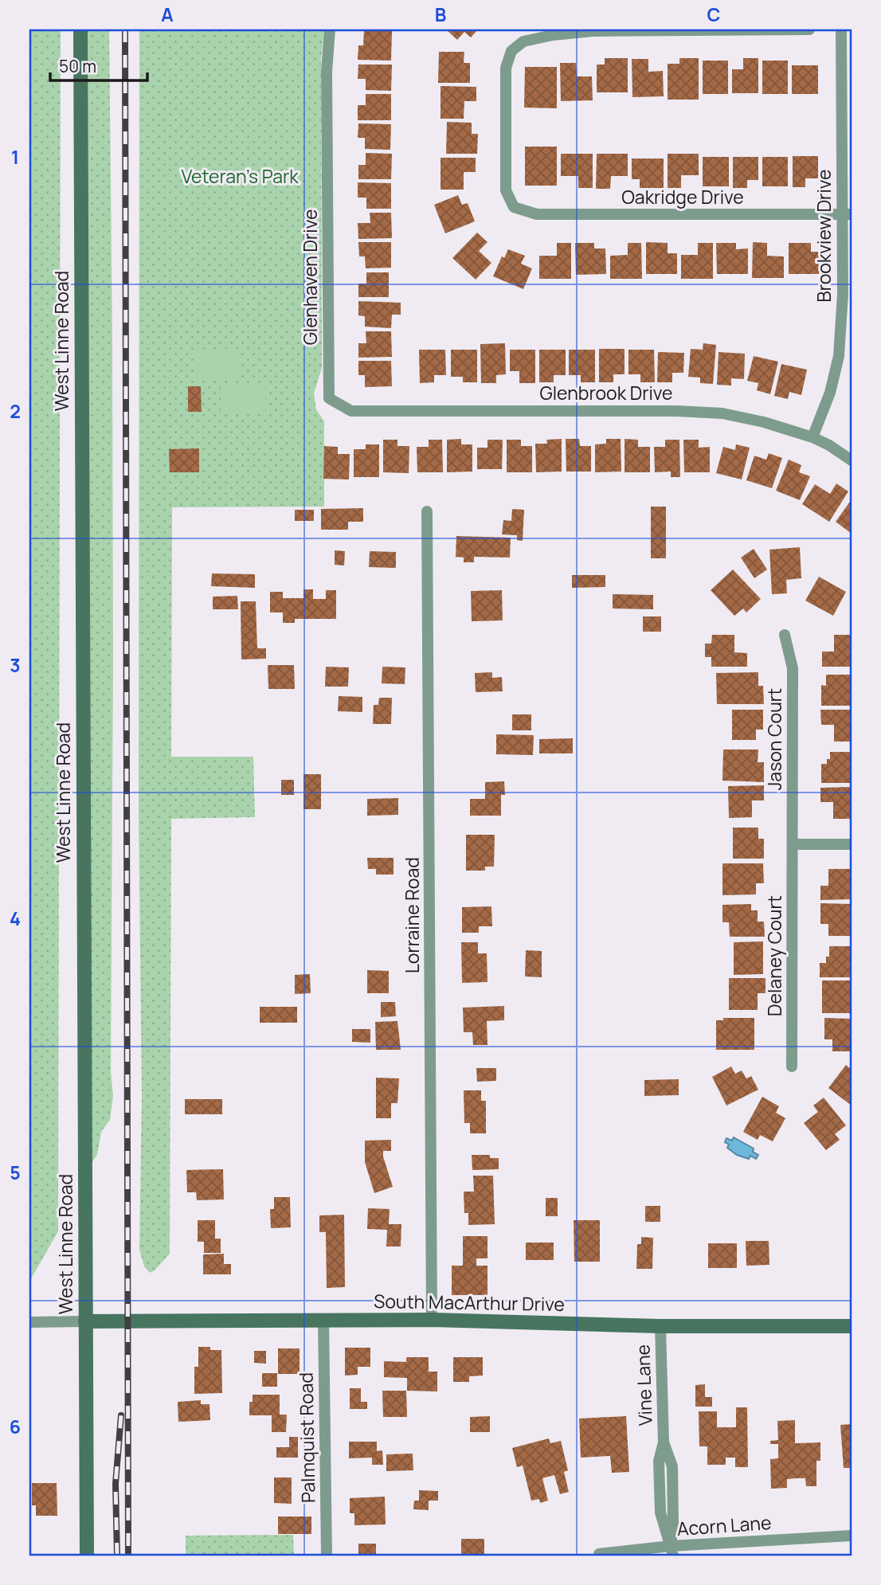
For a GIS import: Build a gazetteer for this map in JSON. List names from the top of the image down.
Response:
{
  "streets": {
    "street": [
      "Oakridge Drive",
      "Brookview Drive",
      "Glenhaven Drive",
      "West Linne Road",
      "Glenbrook Drive",
      "Jason Court",
      "Lorraine Road",
      "Delaney Court",
      "South MacArthur Drive",
      "Vine Lane",
      "Palmquist Road",
      "Acorn Lane"
    ]
  },
  "crossings": [
    ["Oakridge Drive", "Brookview Drive"],
    ["Brookview Drive", "Glenbrook Drive"],
    ["Glenhaven Drive", "Glenbrook Drive"],
    ["West Linne Road", "South MacArthur Drive"],
    ["Jason Court", "Delaney Court"],
    ["Lorraine Road", "South MacArthur Drive"],
    ["South MacArthur Drive", "Vine Lane"],
    ["South MacArthur Drive", "Palmquist Road"],
    ["Vine Lane", "Acorn Lane"]
  ],
  "parks": ["Veteran's Park"],
  "scale_bar": "50 m",
  "grid": {
    "columns": ["A", "B", "C"],
    "rows": [
      "1",
      "2",
      "3",
      "4",
      "5",
      "6"
    ]
  }
}
